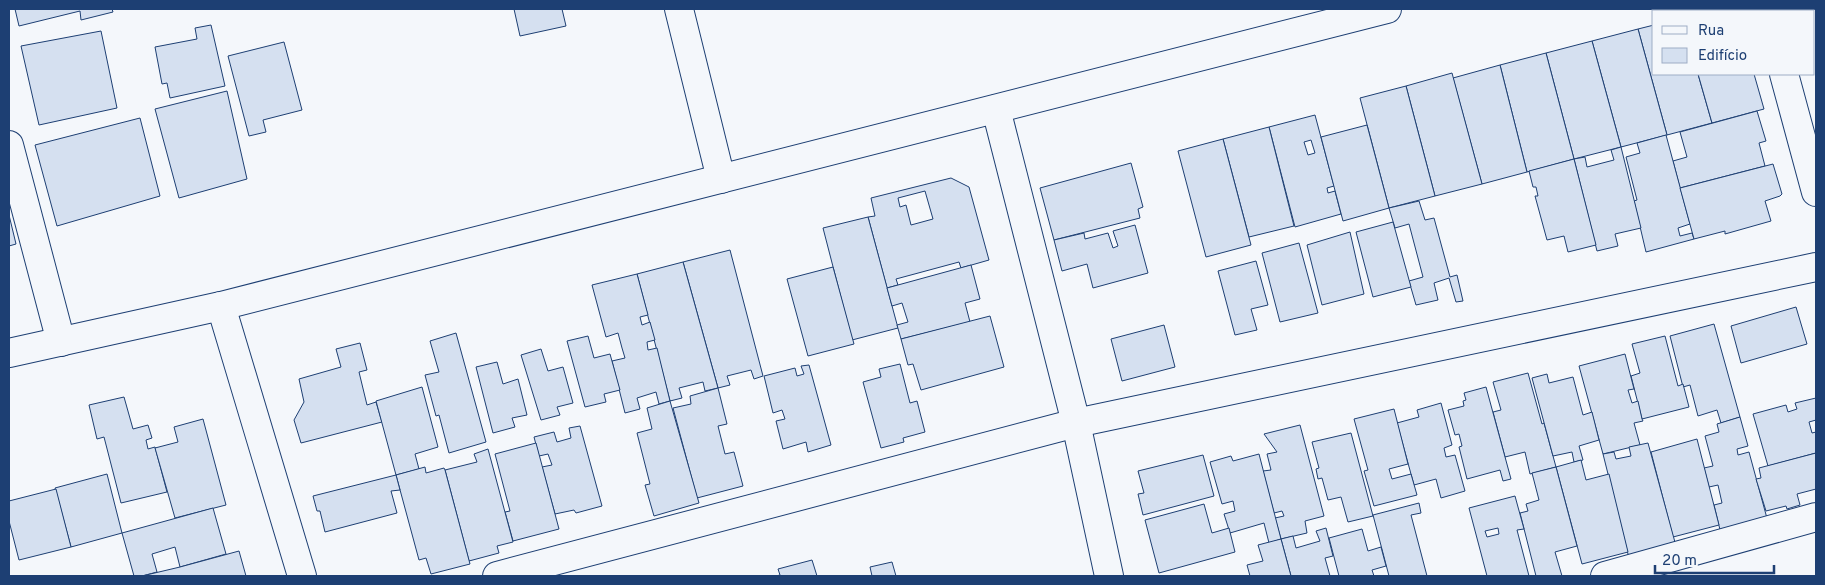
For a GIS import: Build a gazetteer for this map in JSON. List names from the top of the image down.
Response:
{
  "legend": ["Rua", "Edifício"],
  "scale_bar": "20 m"
}
